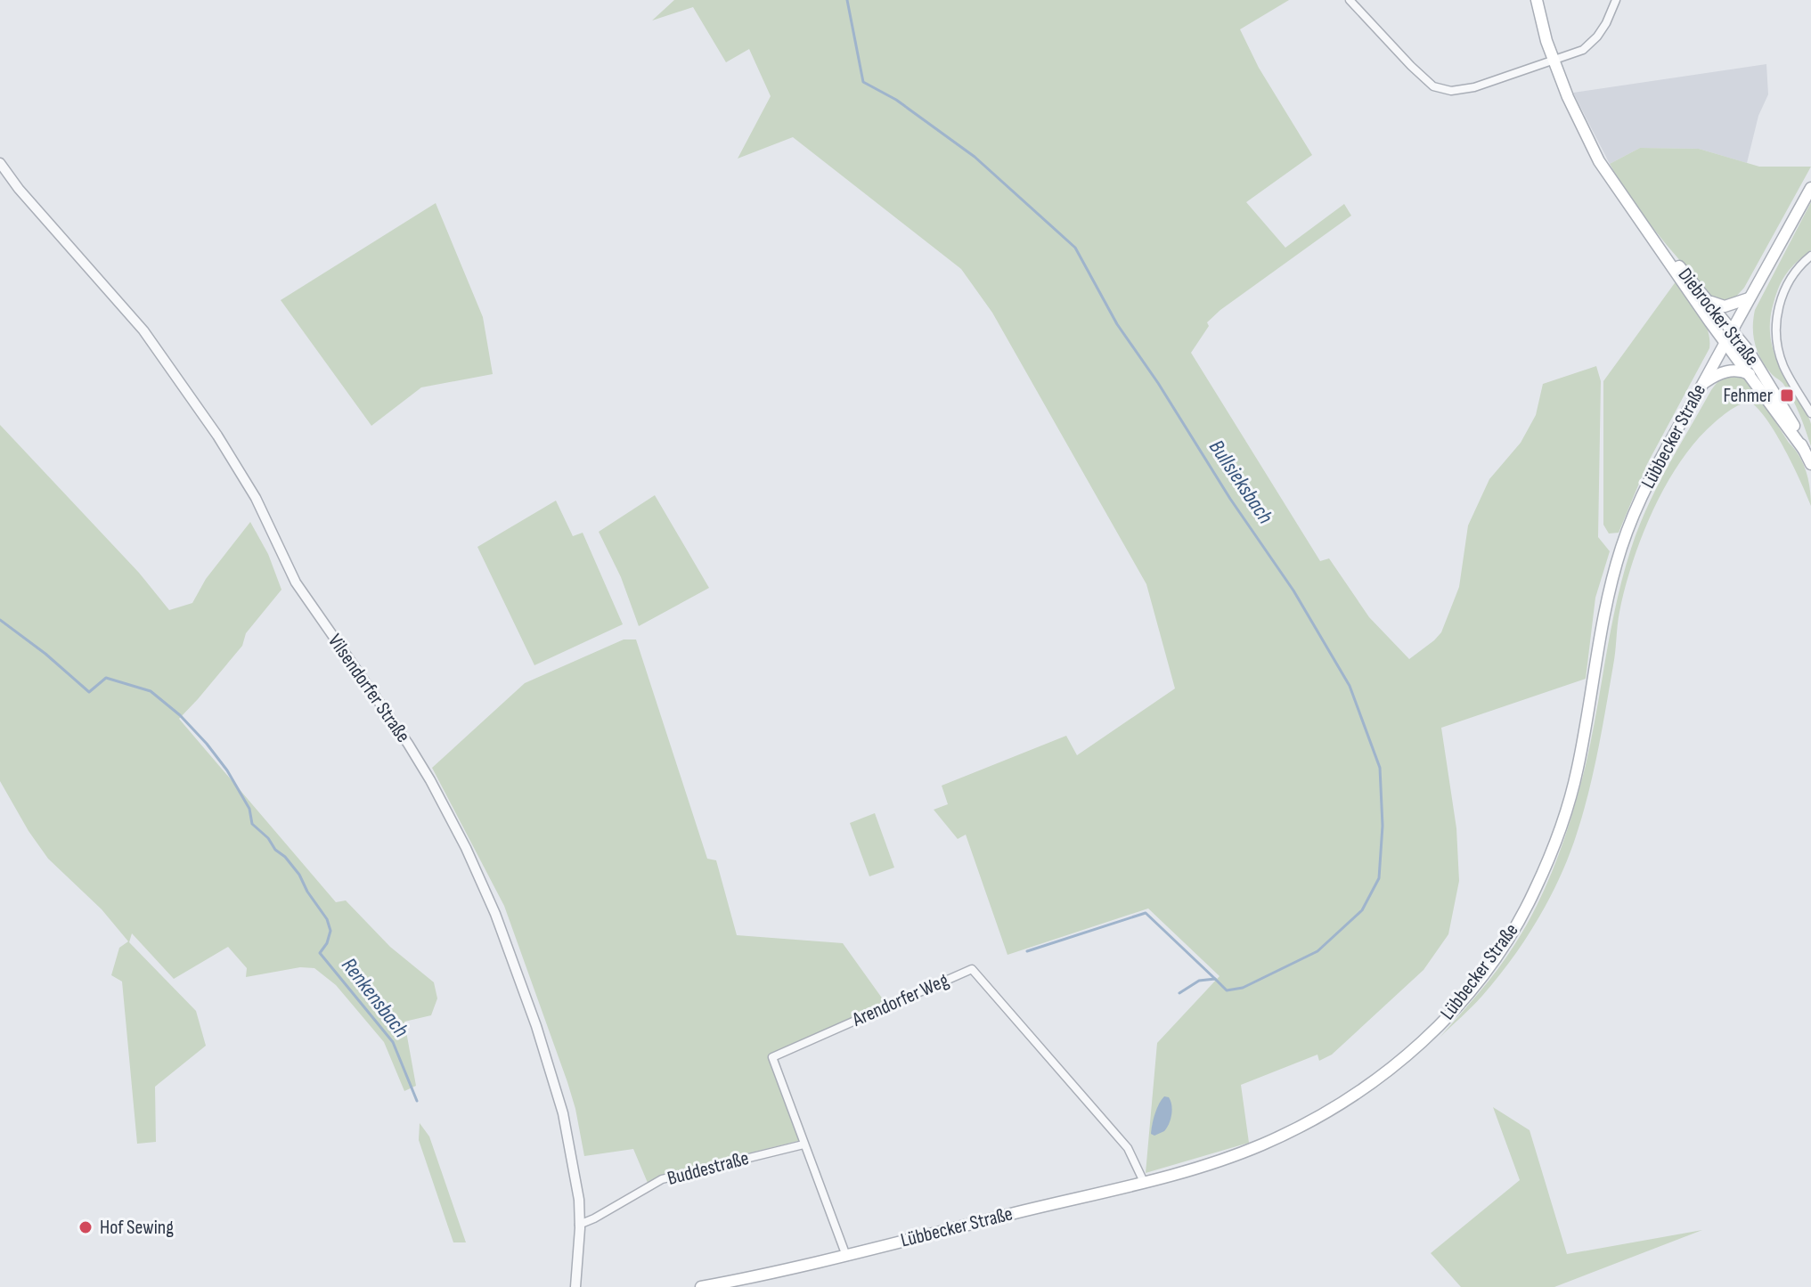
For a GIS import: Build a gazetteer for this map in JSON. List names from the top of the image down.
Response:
{
  "streets": {
    "main road": ["Diebrocker Straße", "Lübbecker Straße"],
    "street": ["Vilsendorfer Straße", "Arendorfer Weg", "Buddestraße"]
  },
  "crossings": [
    ["Diebrocker Straße", "Lübbecker Straße"],
    ["Lübbecker Straße", "Arendorfer Weg"],
    ["Vilsendorfer Straße", "Buddestraße"],
    ["Arendorfer Weg", "Buddestraße"]
  ],
  "water": ["Bullsieksbach", "Renkensbach"],
  "places": {
    "transit": ["Fehmer"],
    "other": ["Hof Sewing"]
  }
}
